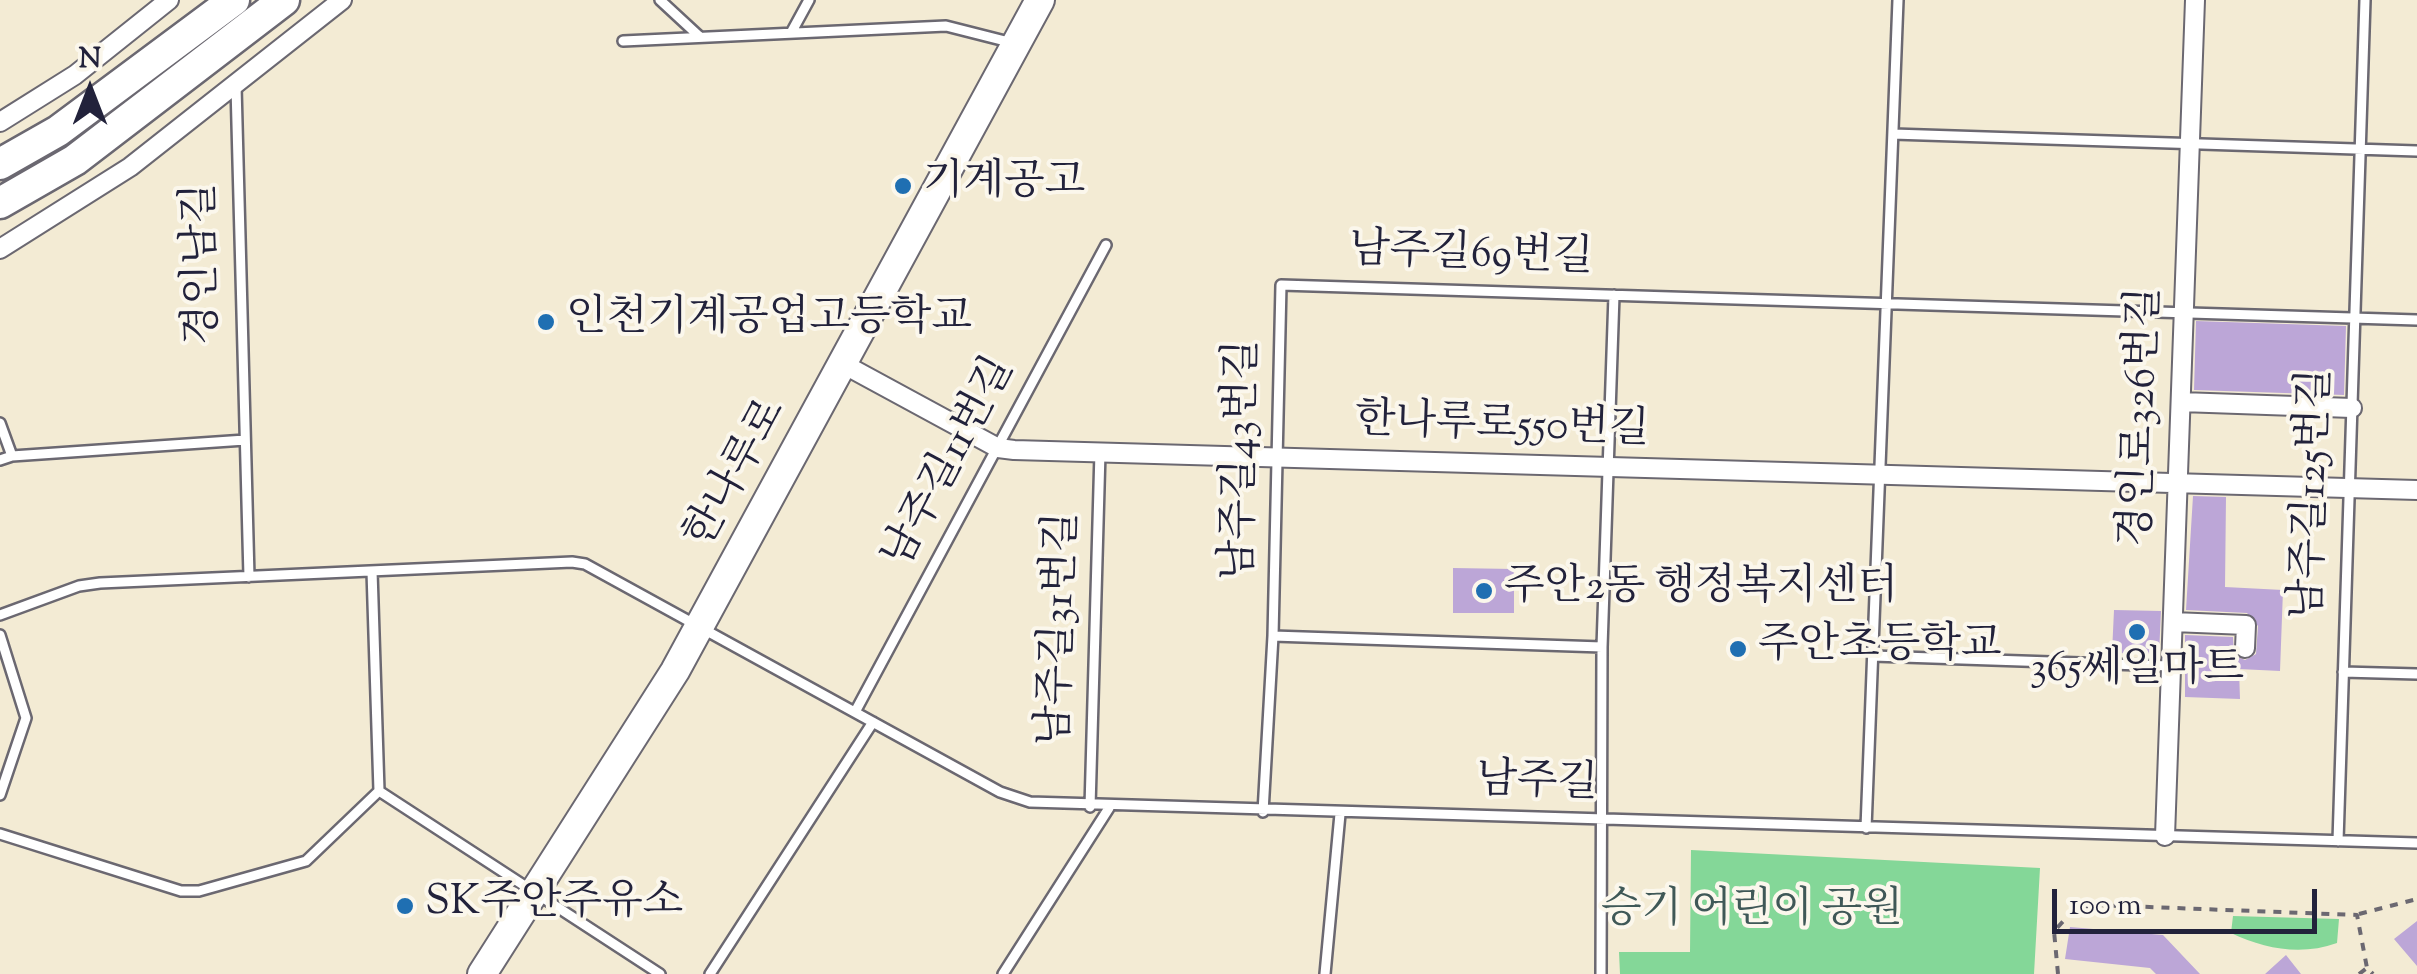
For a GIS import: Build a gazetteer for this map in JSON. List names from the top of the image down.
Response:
{
  "streets": {
    "main road": ["한나루로"],
    "street": ["경인남길", "경인로326번길", "한나루로550번길"],
    "lane": [
      "남주길69번길",
      "남주길43번길",
      "남주길11번길",
      "남주길125번길",
      "남주길31번길",
      "남주길"
    ]
  },
  "crossings": [
    ["남주길69번길", "한나루로550번길"],
    ["남주길69번길", "남주길43번길"],
    ["남주길69번길", "남주길"],
    ["경인남길", "남주길"],
    ["경인로326번길", "한나루로550번길"],
    ["경인로326번길", "남주길"],
    ["한나루로550번길", "남주길43번길"],
    ["한나루로550번길", "남주길11번길"],
    ["한나루로550번길", "한나루로"],
    ["한나루로550번길", "남주길125번길"],
    ["한나루로550번길", "남주길31번길"],
    ["남주길43번길", "남주길"],
    ["남주길11번길", "남주길"],
    ["한나루로", "남주길"],
    ["남주길125번길", "남주길"],
    ["남주길31번길", "남주길"]
  ],
  "parks": ["승기 어린이 공원"],
  "places": [
    "기계공고",
    "인천기계공업고등학교",
    "주안2동 행정복지센터",
    "365쎄일마트",
    "주안초등학교",
    "SK주안주유소"
  ],
  "scale_bar": "100 m",
  "north": "top"
}
